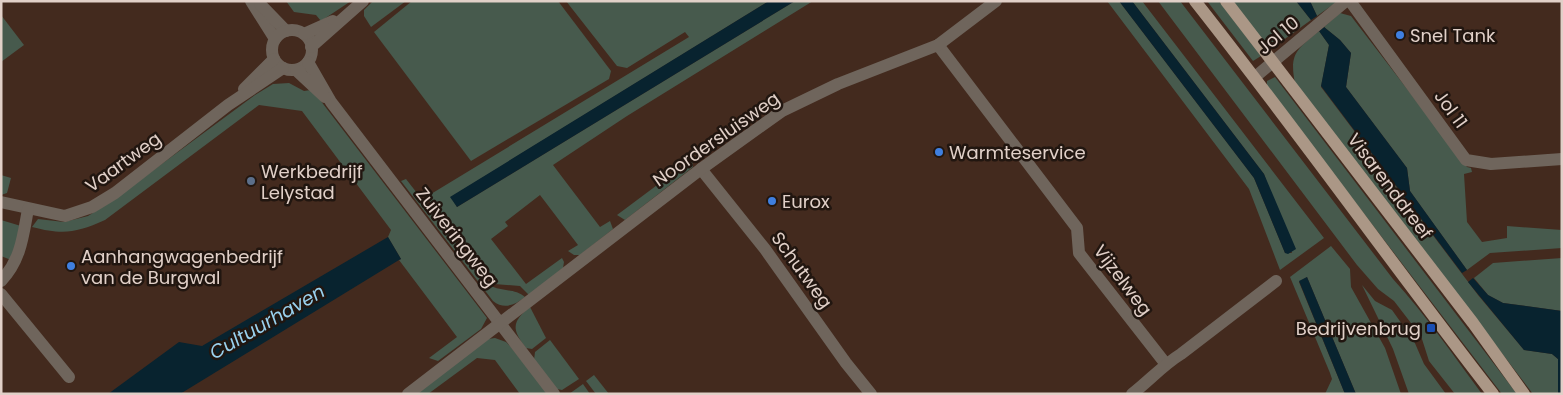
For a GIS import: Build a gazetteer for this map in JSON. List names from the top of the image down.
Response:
{
  "streets": {
    "main road": ["Visarenddreef"],
    "street": [
      "Jol 10",
      "Jol 11",
      "Noordersluisweg",
      "Vaartweg",
      "Zuiveringweg",
      "Schutweg",
      "Vijzelweg"
    ]
  },
  "crossings": [
    ["Jol 10", "Jol 11"],
    ["Jol 10", "Visarenddreef"],
    ["Noordersluisweg", "Zuiveringweg"],
    ["Noordersluisweg", "Schutweg"],
    ["Noordersluisweg", "Vijzelweg"],
    ["Vaartweg", "Zuiveringweg"]
  ],
  "water": ["Cultuurhaven"],
  "places": {
    "other": [
      "Snel Tank",
      "Warmteservice",
      "Werkbedrijf Lelystad",
      "Eurox",
      "Aanhangwagenbedrijf van de Burgwal"
    ],
    "transit": ["Bedrijvenbrug"]
  }
}
